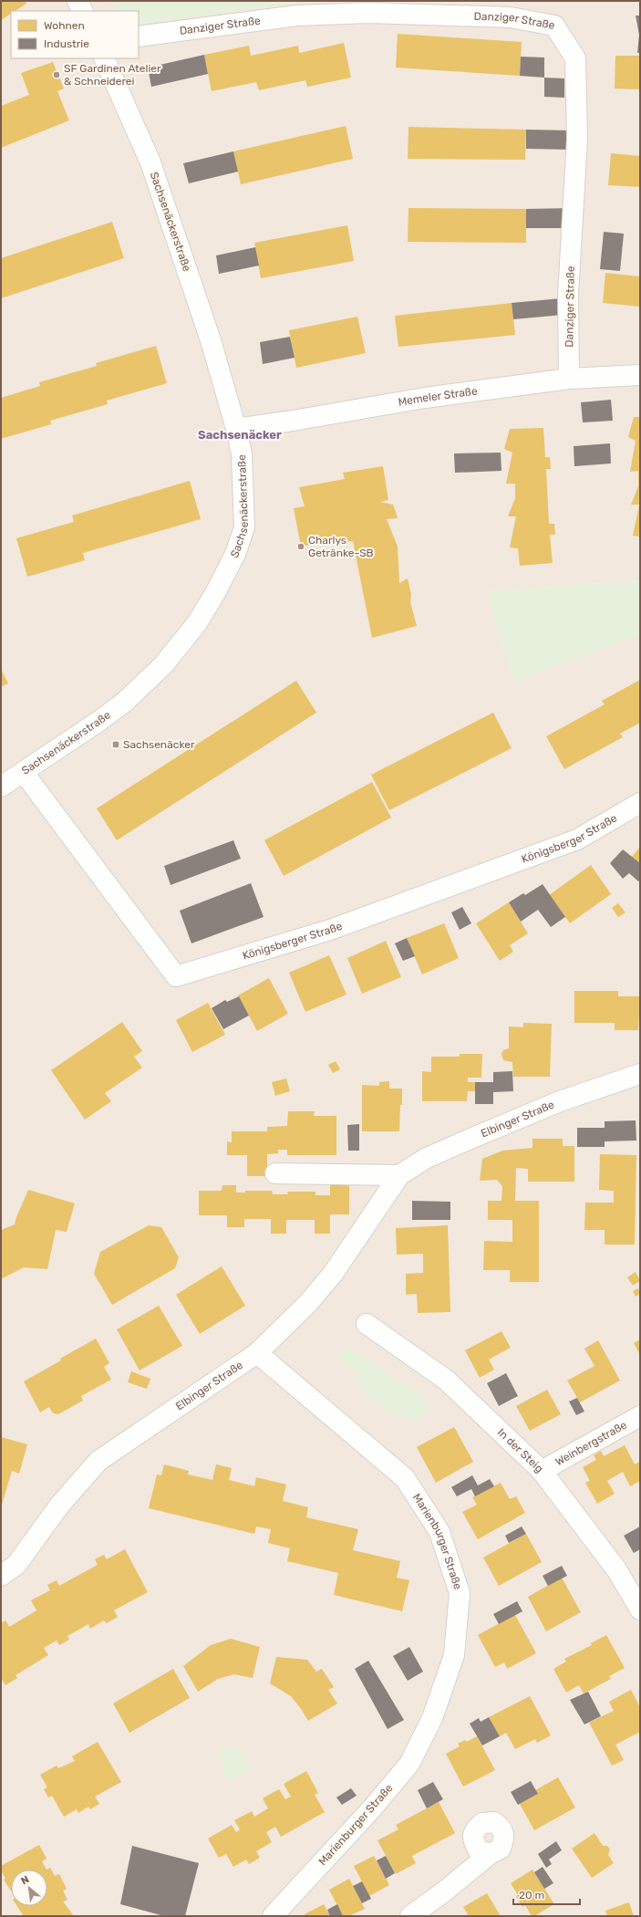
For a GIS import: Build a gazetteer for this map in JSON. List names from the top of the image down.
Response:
{
  "streets": {
    "street": [
      "Danziger Straße",
      "Sachsenäckerstraße",
      "Memeler Straße",
      "Königsberger Straße",
      "Elbinger Straße",
      "Weinbergstraße",
      "In der Steig",
      "Marienburger Straße"
    ]
  },
  "crossings": [
    ["Danziger Straße", "Memeler Straße"],
    ["Sachsenäckerstraße", "Memeler Straße"],
    ["Sachsenäckerstraße", "Königsberger Straße"],
    ["Elbinger Straße", "Marienburger Straße"],
    ["Weinbergstraße", "In der Steig"]
  ],
  "districts": ["Sachsenäcker"],
  "places": {
    "other": ["SF Gardinen Atelier & Schneiderei", "Charlys Getränke-SB"],
    "transit": ["Sachsenäcker"]
  },
  "legend": ["Wohnen", "Industrie"],
  "scale_bar": "20 m",
  "north": "top left"
}
